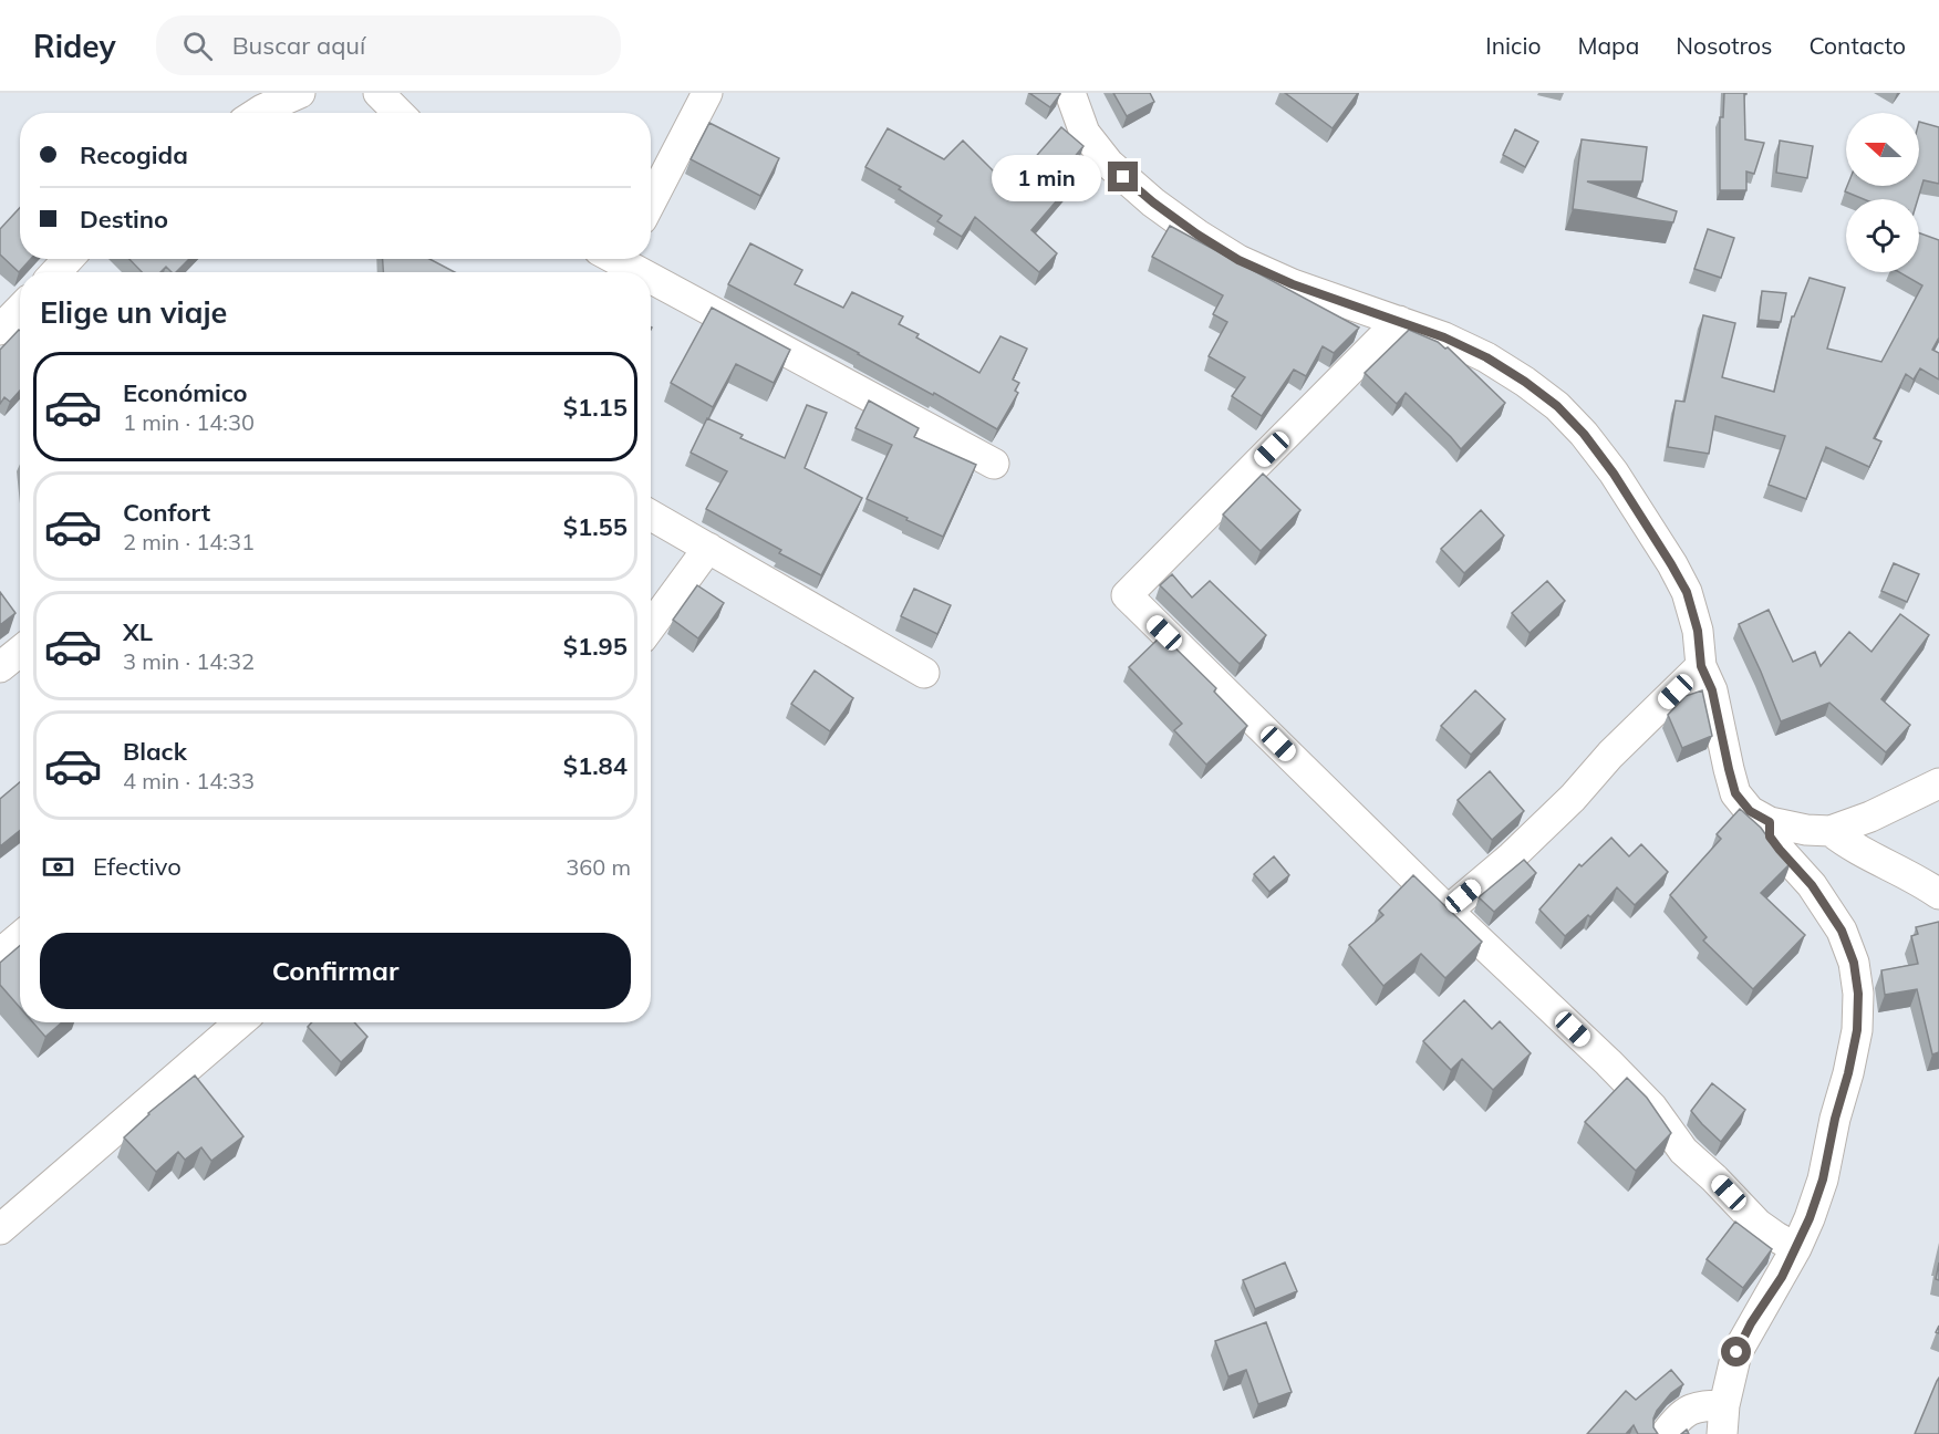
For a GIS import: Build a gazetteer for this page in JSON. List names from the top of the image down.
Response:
{
  "north": "left",
  "page": {
    "header": "Ridey",
    "search": "Buscar aquí",
    "nav": [
      "Inicio",
      "Mapa",
      "Nosotros",
      "Contacto"
    ],
    "banner": ["Recogida", "Destino"],
    "bubble": "1 min",
    "heading": "Elige un viaje",
    "list": [
      {
        "name": "Económico",
        "note": "1 min · 14:30",
        "value": "$1.15"
      },
      {
        "name": "Confort",
        "note": "2 min · 14:31",
        "value": "$1.55"
      },
      {
        "name": "XL",
        "note": "3 min · 14:32",
        "value": "$1.95"
      },
      {
        "name": "Black",
        "note": "4 min · 14:33",
        "value": "$1.84"
      }
    ],
    "pay": ["Efectivo", "360 m"],
    "buttons": "Confirmar"
  }
}
